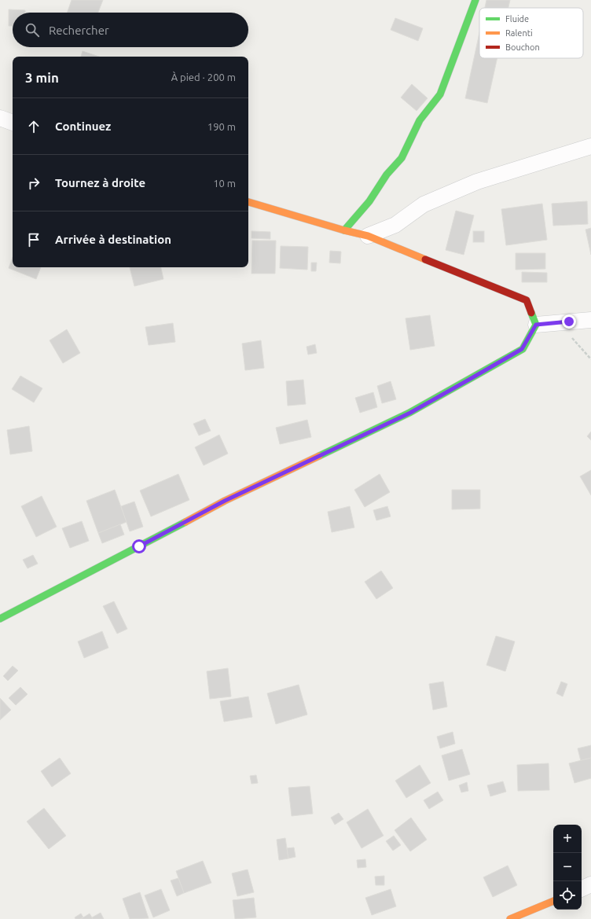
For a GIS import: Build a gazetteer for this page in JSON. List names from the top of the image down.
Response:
{
  "legend": ["Fluide", "Ralenti", "Bouchon"],
  "page": {
    "search": "Rechercher",
    "heading": ["3 min", "À pied · 200 m"],
    "list": [
      ["Continuez", "190 m"],
      ["Tournez à droite", "10 m"],
      "Arrivée à destination"
    ],
    "map_buttons": ["+", "−"]
  }
}
